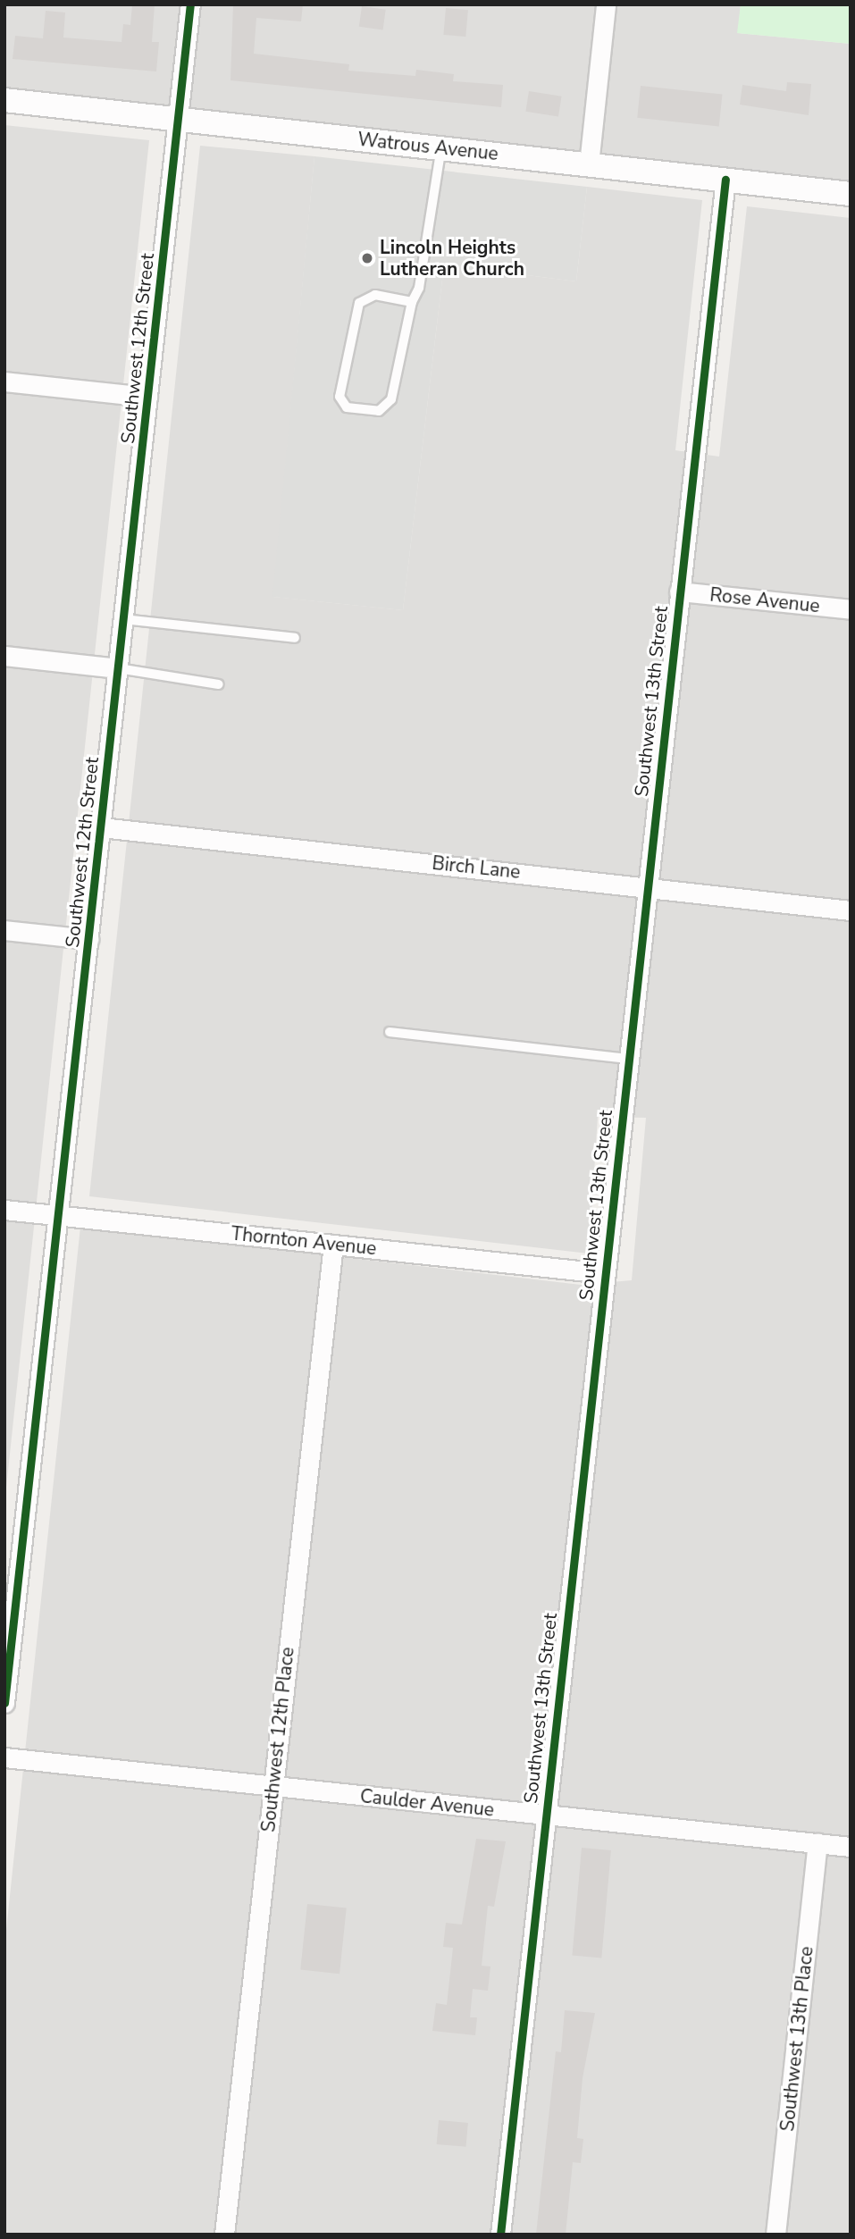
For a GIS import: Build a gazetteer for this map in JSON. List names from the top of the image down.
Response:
{
  "streets": {
    "street": [
      "Watrous Avenue",
      "Southwest 12th Street",
      "Rose Avenue",
      "Southwest 13th Street",
      "Birch Lane",
      "Thornton Avenue",
      "Southwest 12th Place",
      "Caulder Avenue",
      "Southwest 13th Place"
    ]
  },
  "crossings": [
    ["Watrous Avenue", "Southwest 12th Street"],
    ["Watrous Avenue", "Southwest 13th Street"],
    ["Southwest 12th Street", "Birch Lane"],
    ["Southwest 12th Street", "Thornton Avenue"],
    ["Rose Avenue", "Southwest 13th Street"],
    ["Southwest 13th Street", "Birch Lane"],
    ["Southwest 13th Street", "Thornton Avenue"],
    ["Southwest 13th Street", "Caulder Avenue"],
    ["Thornton Avenue", "Southwest 12th Place"],
    ["Southwest 12th Place", "Caulder Avenue"],
    ["Caulder Avenue", "Southwest 13th Place"]
  ],
  "places": ["Lincoln Heights Lutheran Church"]
}
